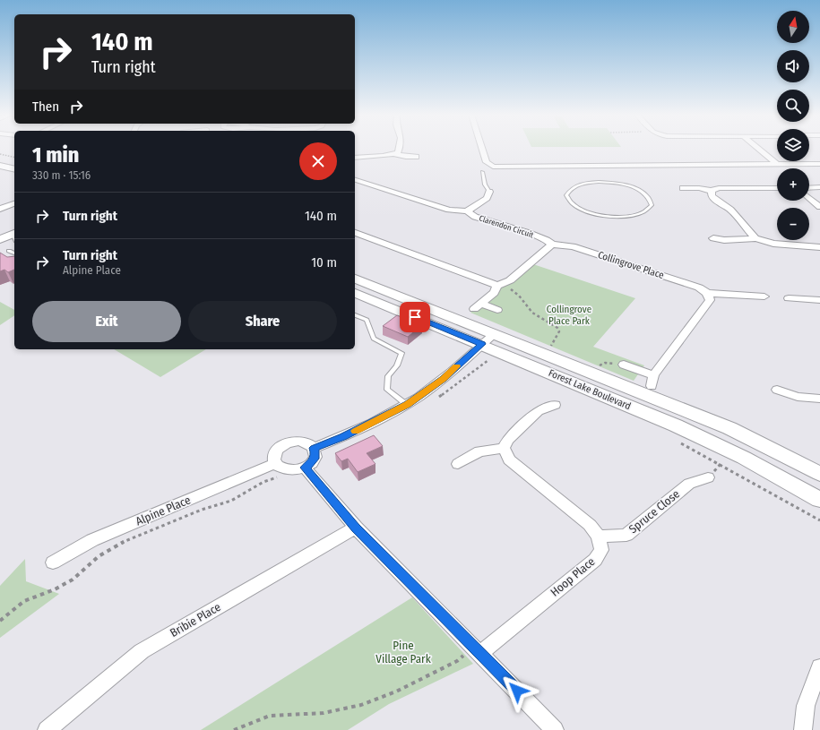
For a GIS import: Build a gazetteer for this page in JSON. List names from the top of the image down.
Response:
{
  "streets": {
    "main road": ["Forest Lake Boulevard"],
    "street": [
      "Clarendon Circuit",
      "Collingrove Place",
      "Alpine Place",
      "Spruce Close",
      "Hoop Place",
      "Bribie Place"
    ]
  },
  "crossings": [
    ["Clarendon Circuit", "Collingrove Place"],
    ["Spruce Close", "Hoop Place"]
  ],
  "parks": ["Collingrove Place Park", "Pine Village Park"],
  "north": "top",
  "page": {
    "map_buttons": ["+", "−"],
    "turn": ["140 m", "Turn right"],
    "then": "Then",
    "heading": ["1 min", "330 m · 15:16"],
    "list": [
      {
        "name": "Turn right",
        "value": "140 m"
      },
      {
        "name": "Turn right",
        "note": "Alpine Place",
        "value": "10 m"
      }
    ],
    "buttons": ["Exit", "Share"]
  }
}
